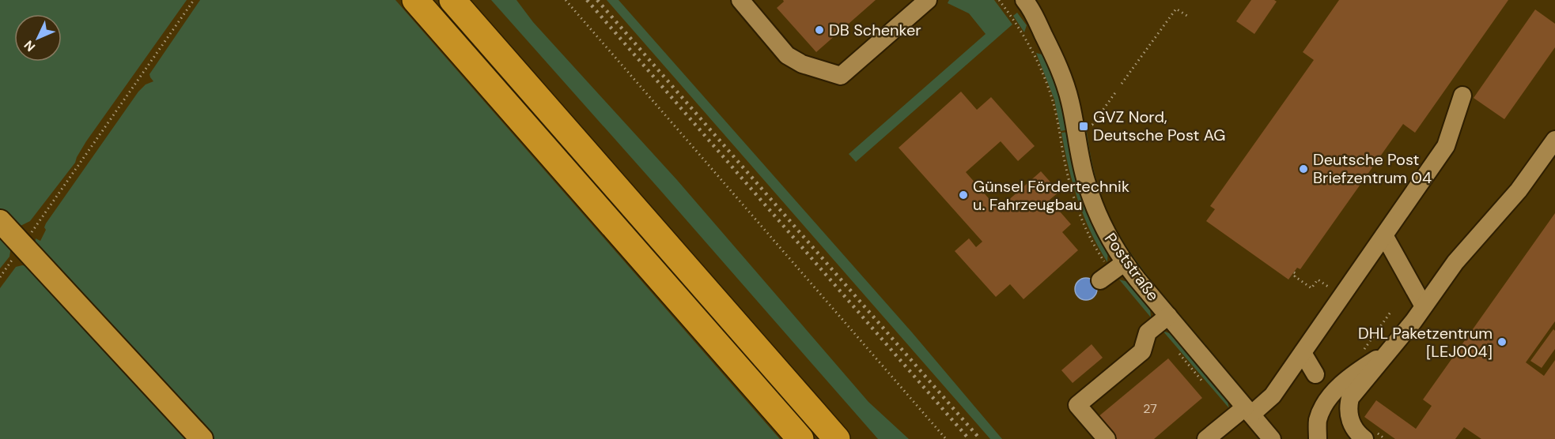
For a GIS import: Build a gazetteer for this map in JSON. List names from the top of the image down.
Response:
{
  "streets": {
    "street": ["Poststraße"]
  },
  "places": {
    "other": [
      "DB Schenker",
      "Deutsche Post Briefzentrum 04",
      "Günsel Fördertechnik u. Fahrzeugbau",
      "DHL Paketzentrum [LEJ004]"
    ],
    "transit": ["GVZ Nord, Deutsche Post AG"]
  },
  "house_numbers": ["27"],
  "north": "bottom left"
}
